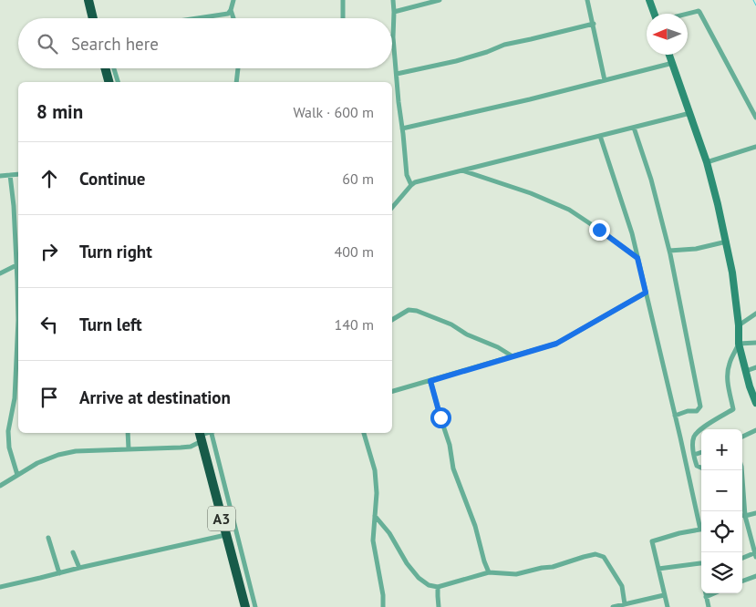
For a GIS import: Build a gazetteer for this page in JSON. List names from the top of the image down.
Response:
{
  "streets": {
    "highway": ["A3"]
  },
  "north": "left",
  "page": {
    "search": "Search here",
    "heading": ["8 min", "Walk · 600 m"],
    "list": [
      ["Continue", "60 m"],
      ["Turn right", "400 m"],
      ["Turn left", "140 m"],
      "Arrive at destination"
    ],
    "map_buttons": ["+", "−"]
  }
}
